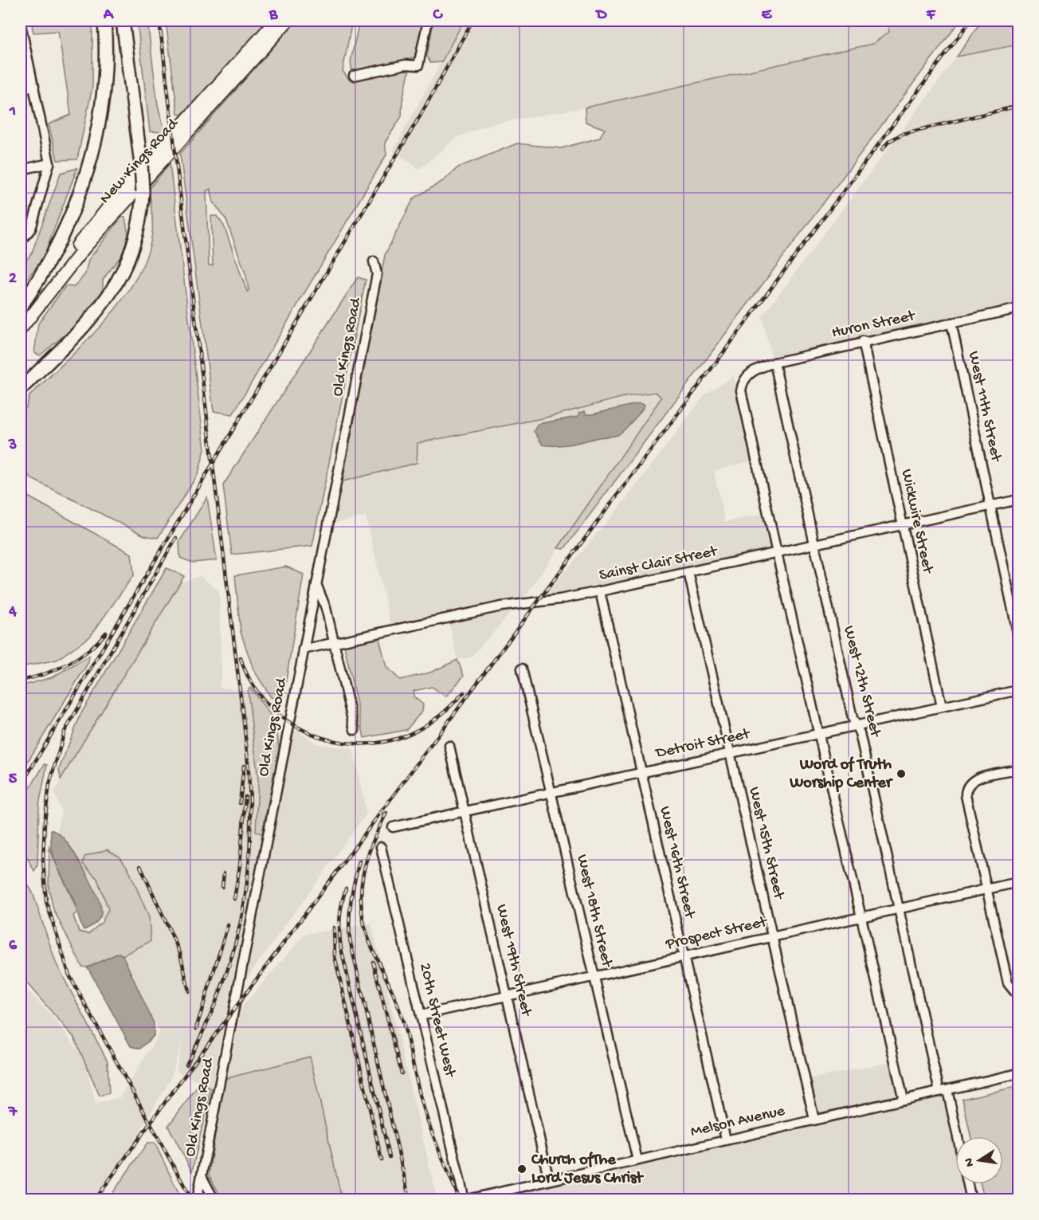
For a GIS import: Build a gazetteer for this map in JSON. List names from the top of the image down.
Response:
{
  "streets": {
    "main road": ["New Kings Road"],
    "street": [
      "Huron Street",
      "Old Kings Road",
      "West 11th Street",
      "Wickwire Street",
      "Sainst Clair Street",
      "West 12th Street",
      "Detroit Street",
      "West 15th Street",
      "West 16th Street",
      "West 18th Street",
      "Prospect Street",
      "West 19th Street",
      "20th Street West",
      "Melson Avenue"
    ]
  },
  "crossings": [
    ["Huron Street", "West 11th Street"],
    ["Huron Street", "Wickwire Street"],
    ["Huron Street", "Sainst Clair Street"],
    ["Huron Street", "West 12th Street"],
    ["Old Kings Road", "Sainst Clair Street"],
    ["West 11th Street", "Sainst Clair Street"],
    ["Wickwire Street", "Sainst Clair Street"],
    ["Wickwire Street", "Detroit Street"],
    ["Sainst Clair Street", "West 12th Street"],
    ["Sainst Clair Street", "West 15th Street"],
    ["Sainst Clair Street", "West 16th Street"],
    ["West 12th Street", "Detroit Street"],
    ["West 12th Street", "Prospect Street"],
    ["West 12th Street", "Melson Avenue"],
    ["Detroit Street", "West 15th Street"],
    ["Detroit Street", "West 16th Street"],
    ["Detroit Street", "West 18th Street"],
    ["Detroit Street", "West 19th Street"],
    ["West 15th Street", "Prospect Street"],
    ["West 15th Street", "Melson Avenue"],
    ["West 16th Street", "Prospect Street"],
    ["West 16th Street", "Melson Avenue"],
    ["West 18th Street", "Prospect Street"],
    ["West 18th Street", "Melson Avenue"],
    ["Prospect Street", "West 19th Street"],
    ["Prospect Street", "20th Street West"],
    ["West 19th Street", "Melson Avenue"],
    ["20th Street West", "Melson Avenue"]
  ],
  "places": ["Word of Truth Worship Center", "Church ofThe Lord Jesus Christ"],
  "north": "left",
  "grid": {
    "columns": [
      "A",
      "B",
      "C",
      "D",
      "E",
      "F"
    ],
    "rows": [
      "1",
      "2",
      "3",
      "4",
      "5",
      "6",
      "7"
    ]
  }
}
